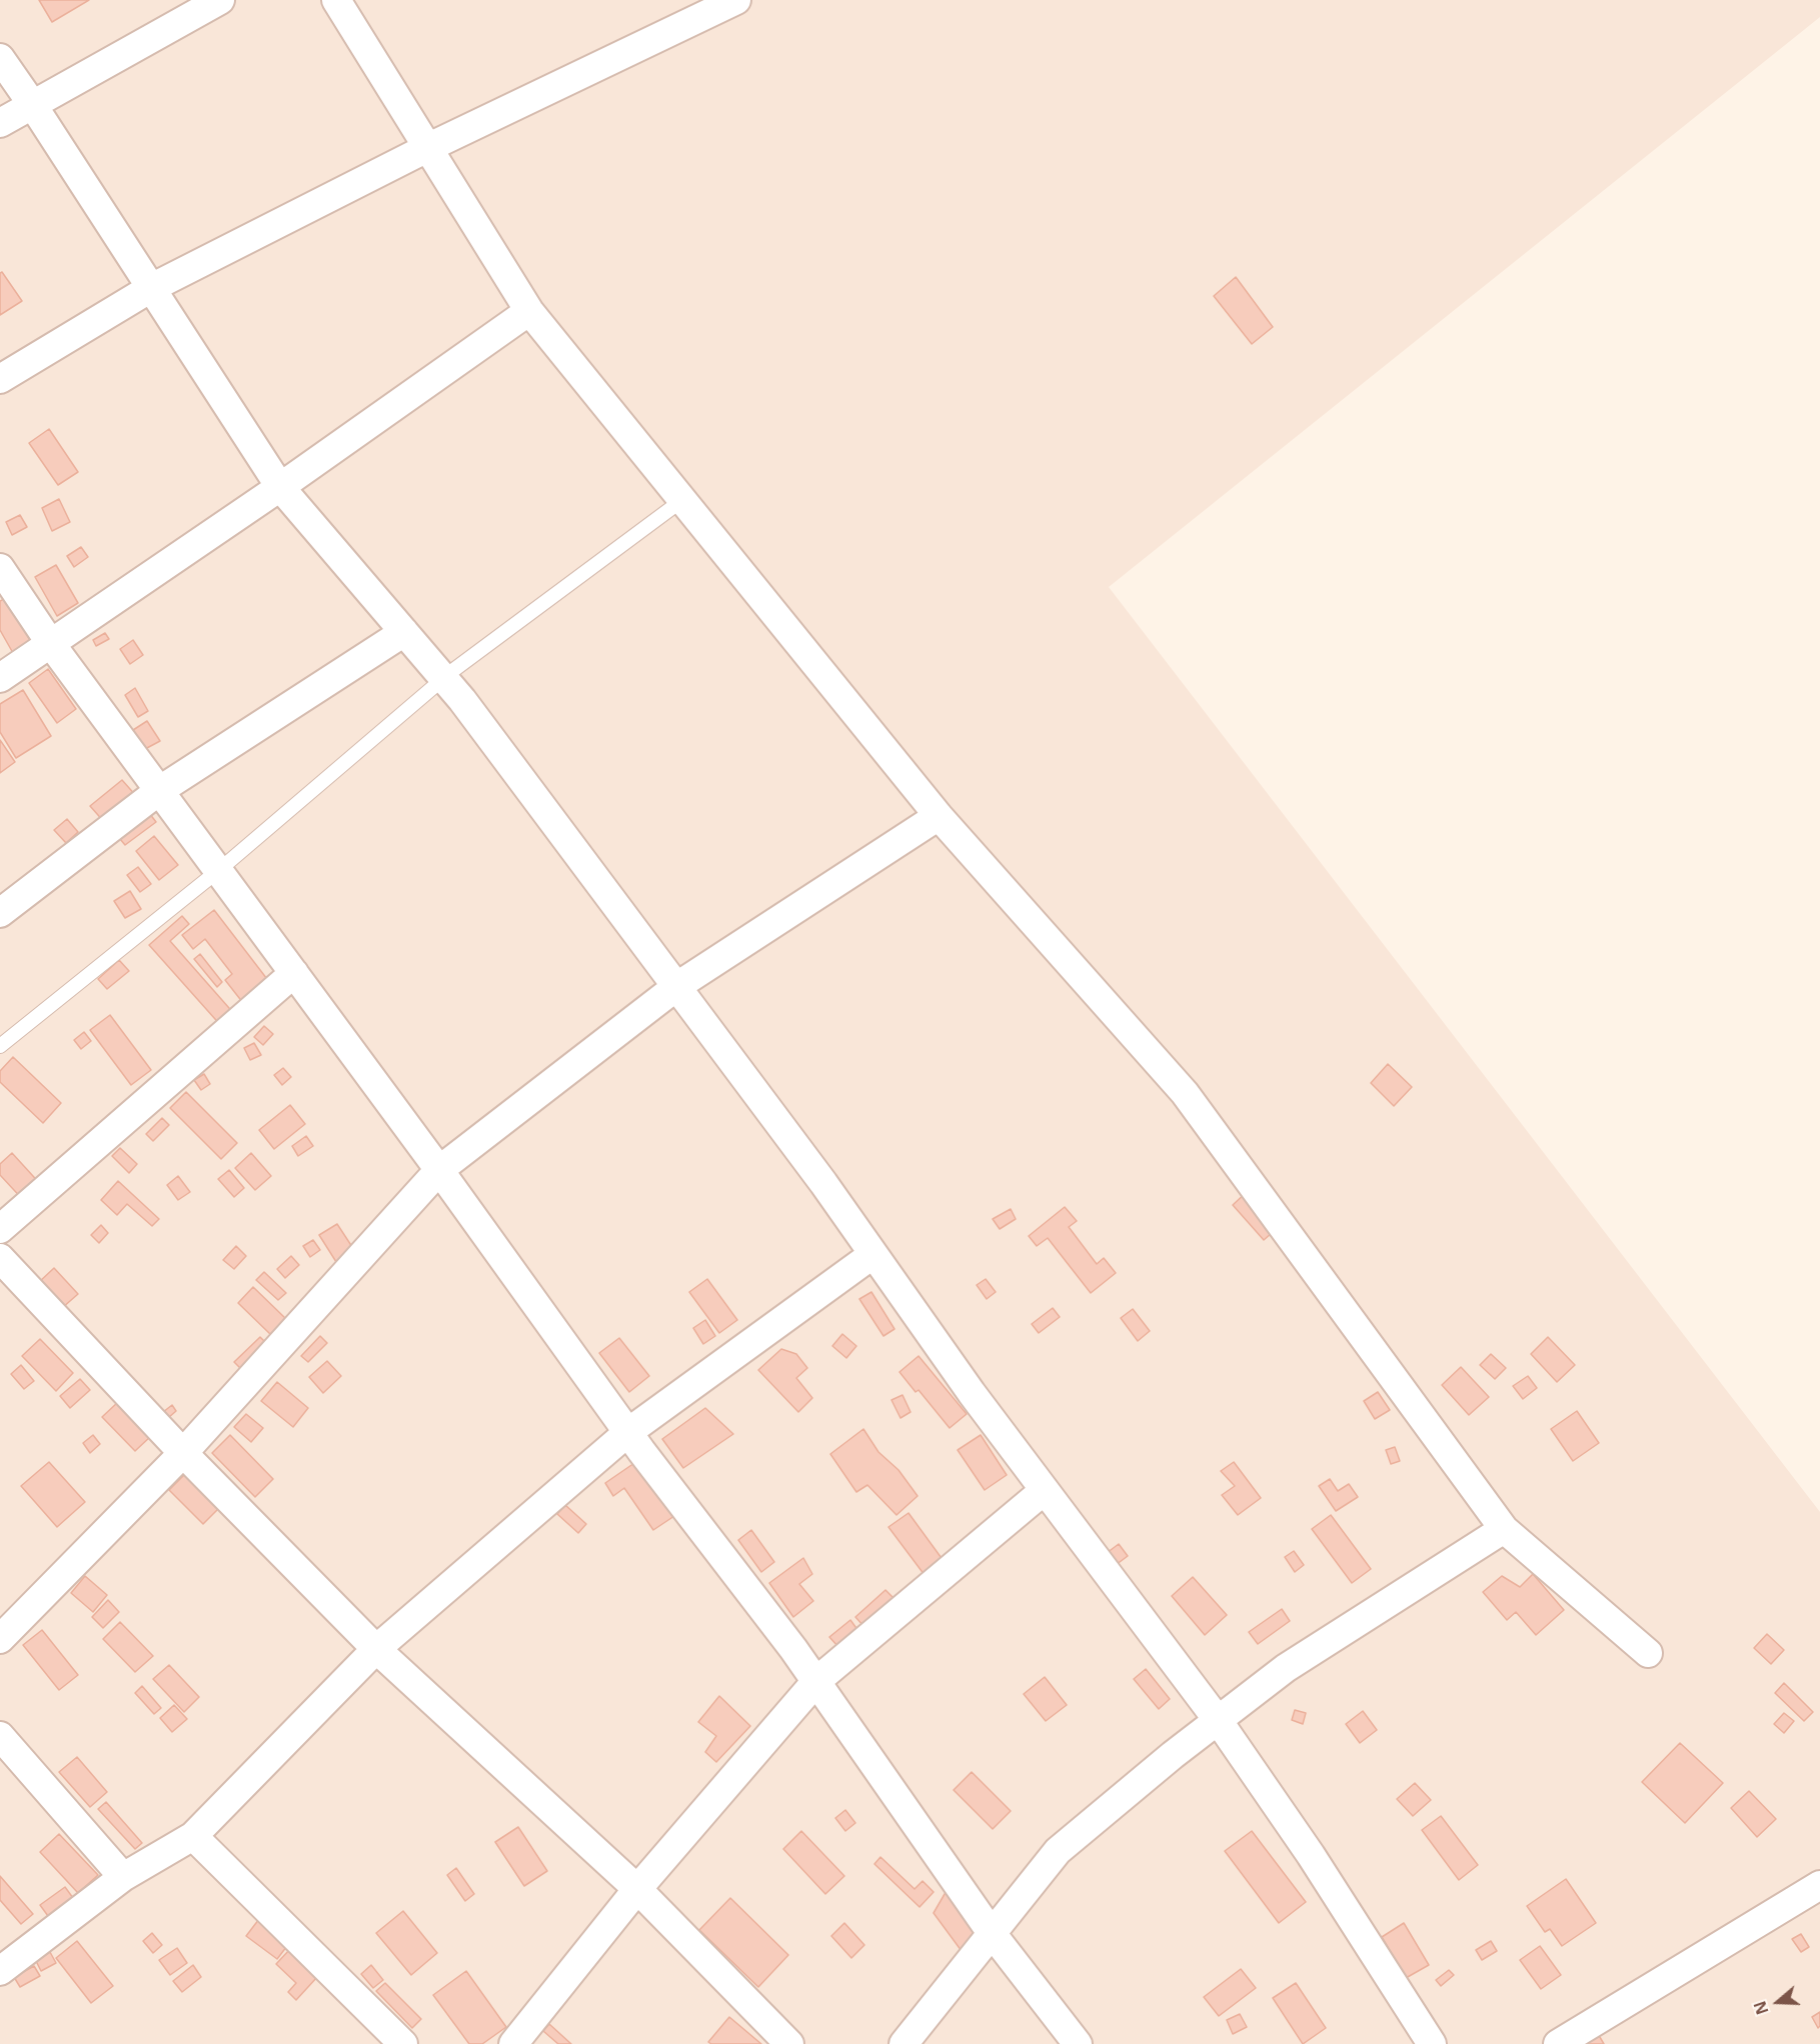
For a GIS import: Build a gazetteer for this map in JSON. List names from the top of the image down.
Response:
{
  "north": "left"
}
